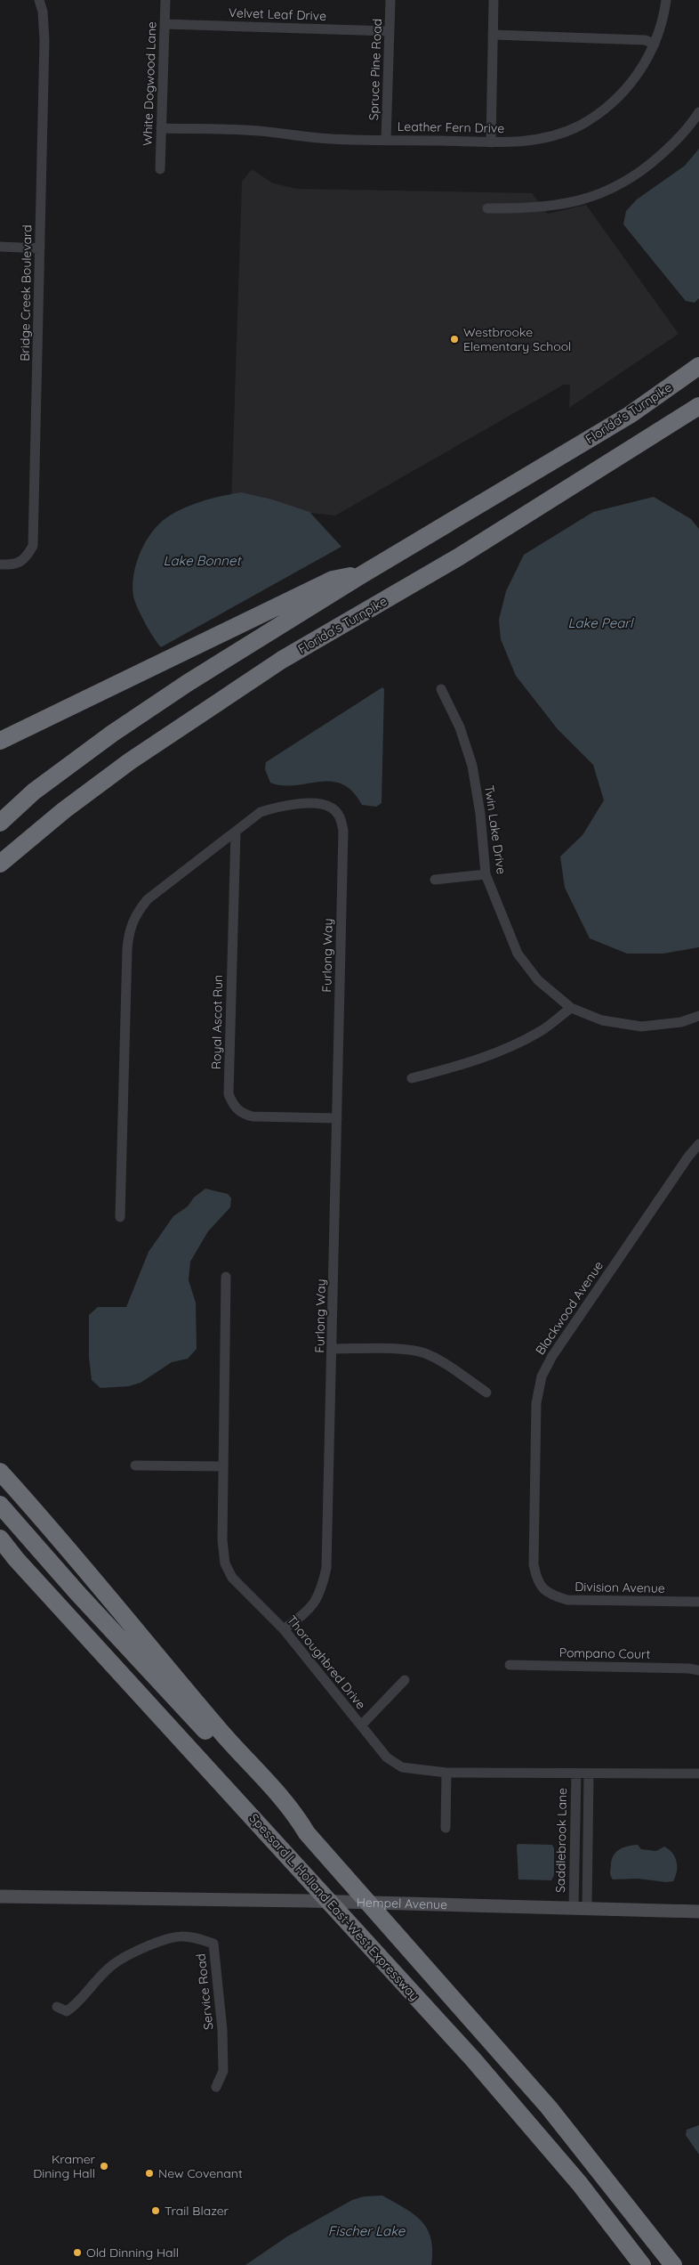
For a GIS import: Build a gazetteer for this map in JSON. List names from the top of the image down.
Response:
{
  "streets": {
    "highway": ["Florida's Turnpike", "Spessard L. Holland East-West Expressway"],
    "street": [
      "Velvet Leaf Drive",
      "Spruce Pine Road",
      "White Dogwood Lane",
      "Leather Fern Drive",
      "Bridge Creek Boulevard",
      "Twin Lake Drive",
      "Furlong Way",
      "Royal Ascot Run",
      "Blackwood Avenue",
      "Division Avenue",
      "Pompano Court",
      "Thoroughbred Drive",
      "Saddlebrook Lane",
      "Hempel Avenue",
      "Service Road"
    ]
  },
  "crossings": [
    ["Velvet Leaf Drive", "Spruce Pine Road"],
    ["Velvet Leaf Drive", "White Dogwood Lane"],
    ["Spruce Pine Road", "Leather Fern Drive"],
    ["White Dogwood Lane", "Leather Fern Drive"],
    ["Furlong Way", "Royal Ascot Run"],
    ["Furlong Way", "Thoroughbred Drive"],
    ["Blackwood Avenue", "Division Avenue"],
    ["Thoroughbred Drive", "Saddlebrook Lane"],
    ["Saddlebrook Lane", "Hempel Avenue"]
  ],
  "water": ["Lake Bonnet", "Lake Pearl", "Fischer Lake"],
  "places": [
    "Westbrooke Elementary School",
    "Kramer Dining Hall",
    "New Covenant",
    "Trail Blazer",
    "Old Dinning Hall"
  ]
}
